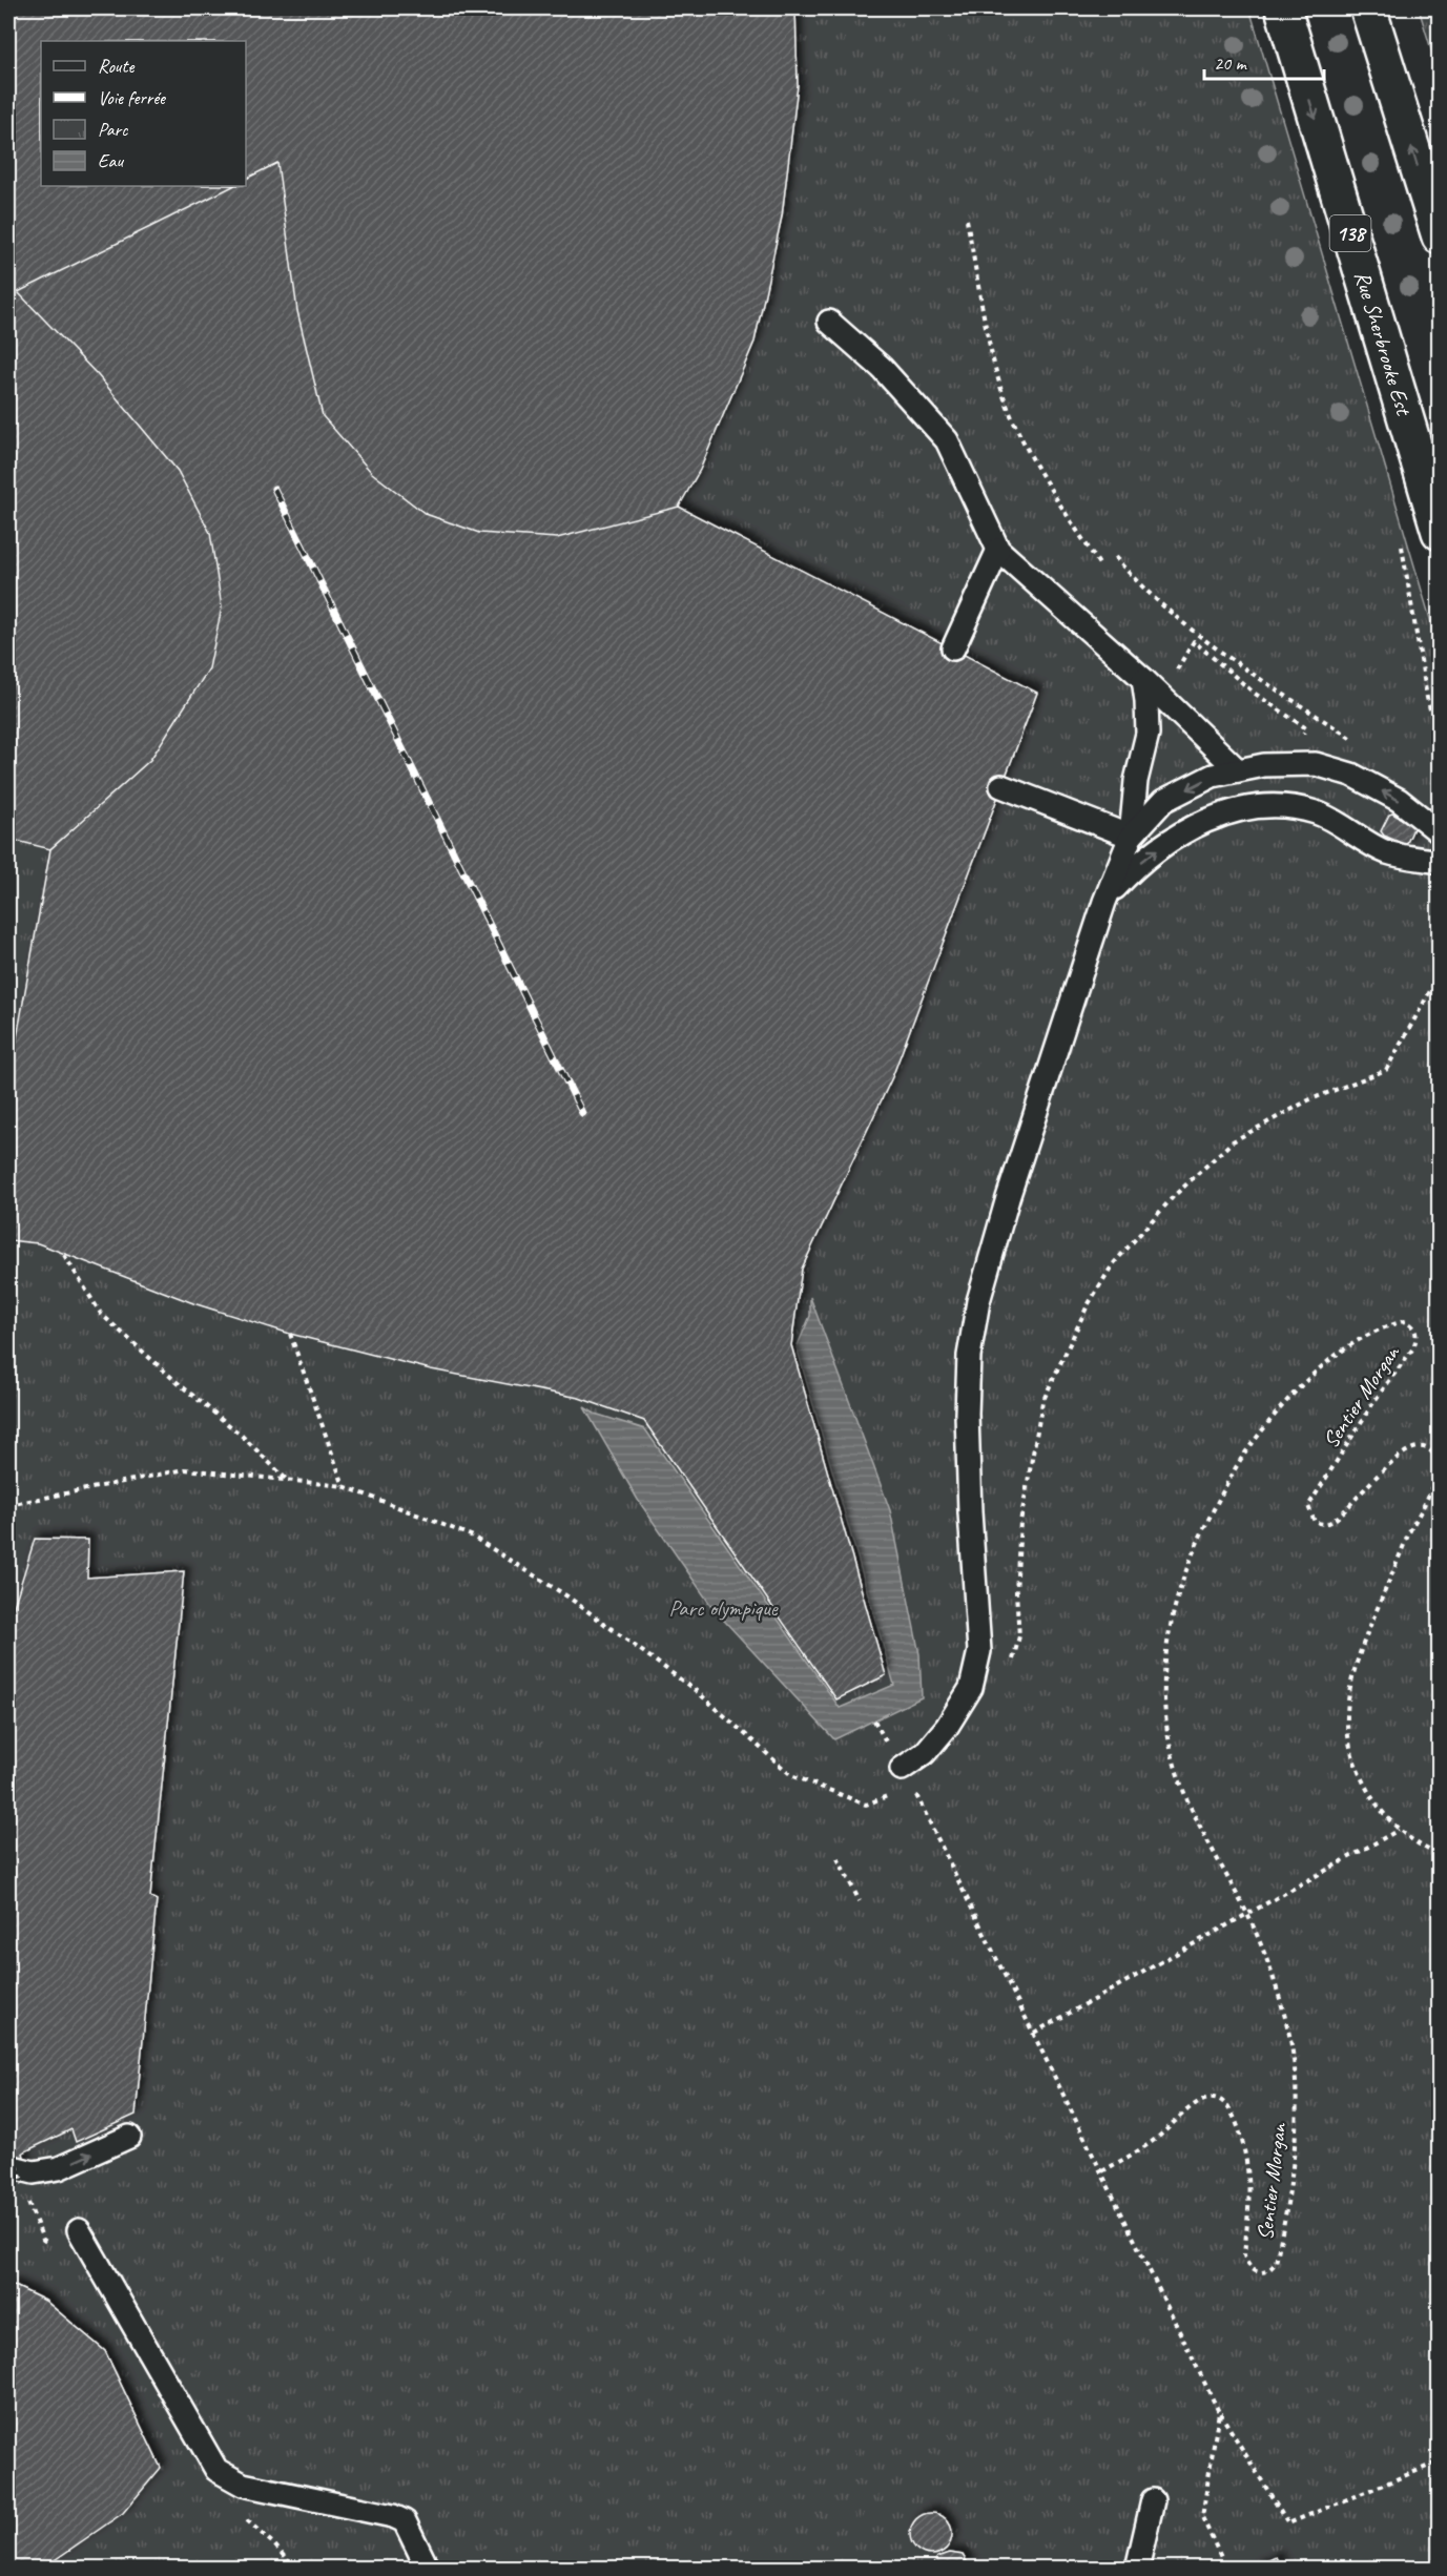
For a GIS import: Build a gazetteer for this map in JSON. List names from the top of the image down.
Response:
{
  "streets": {
    "main road": ["138", "Rue Sherbrooke Est"],
    "path": ["Sentier Morgan"]
  },
  "parks": ["Parc olympique"],
  "legend": [
    "Route",
    "Voie ferrée",
    "Parc",
    "Eau"
  ],
  "scale_bar": "20 m"
}
